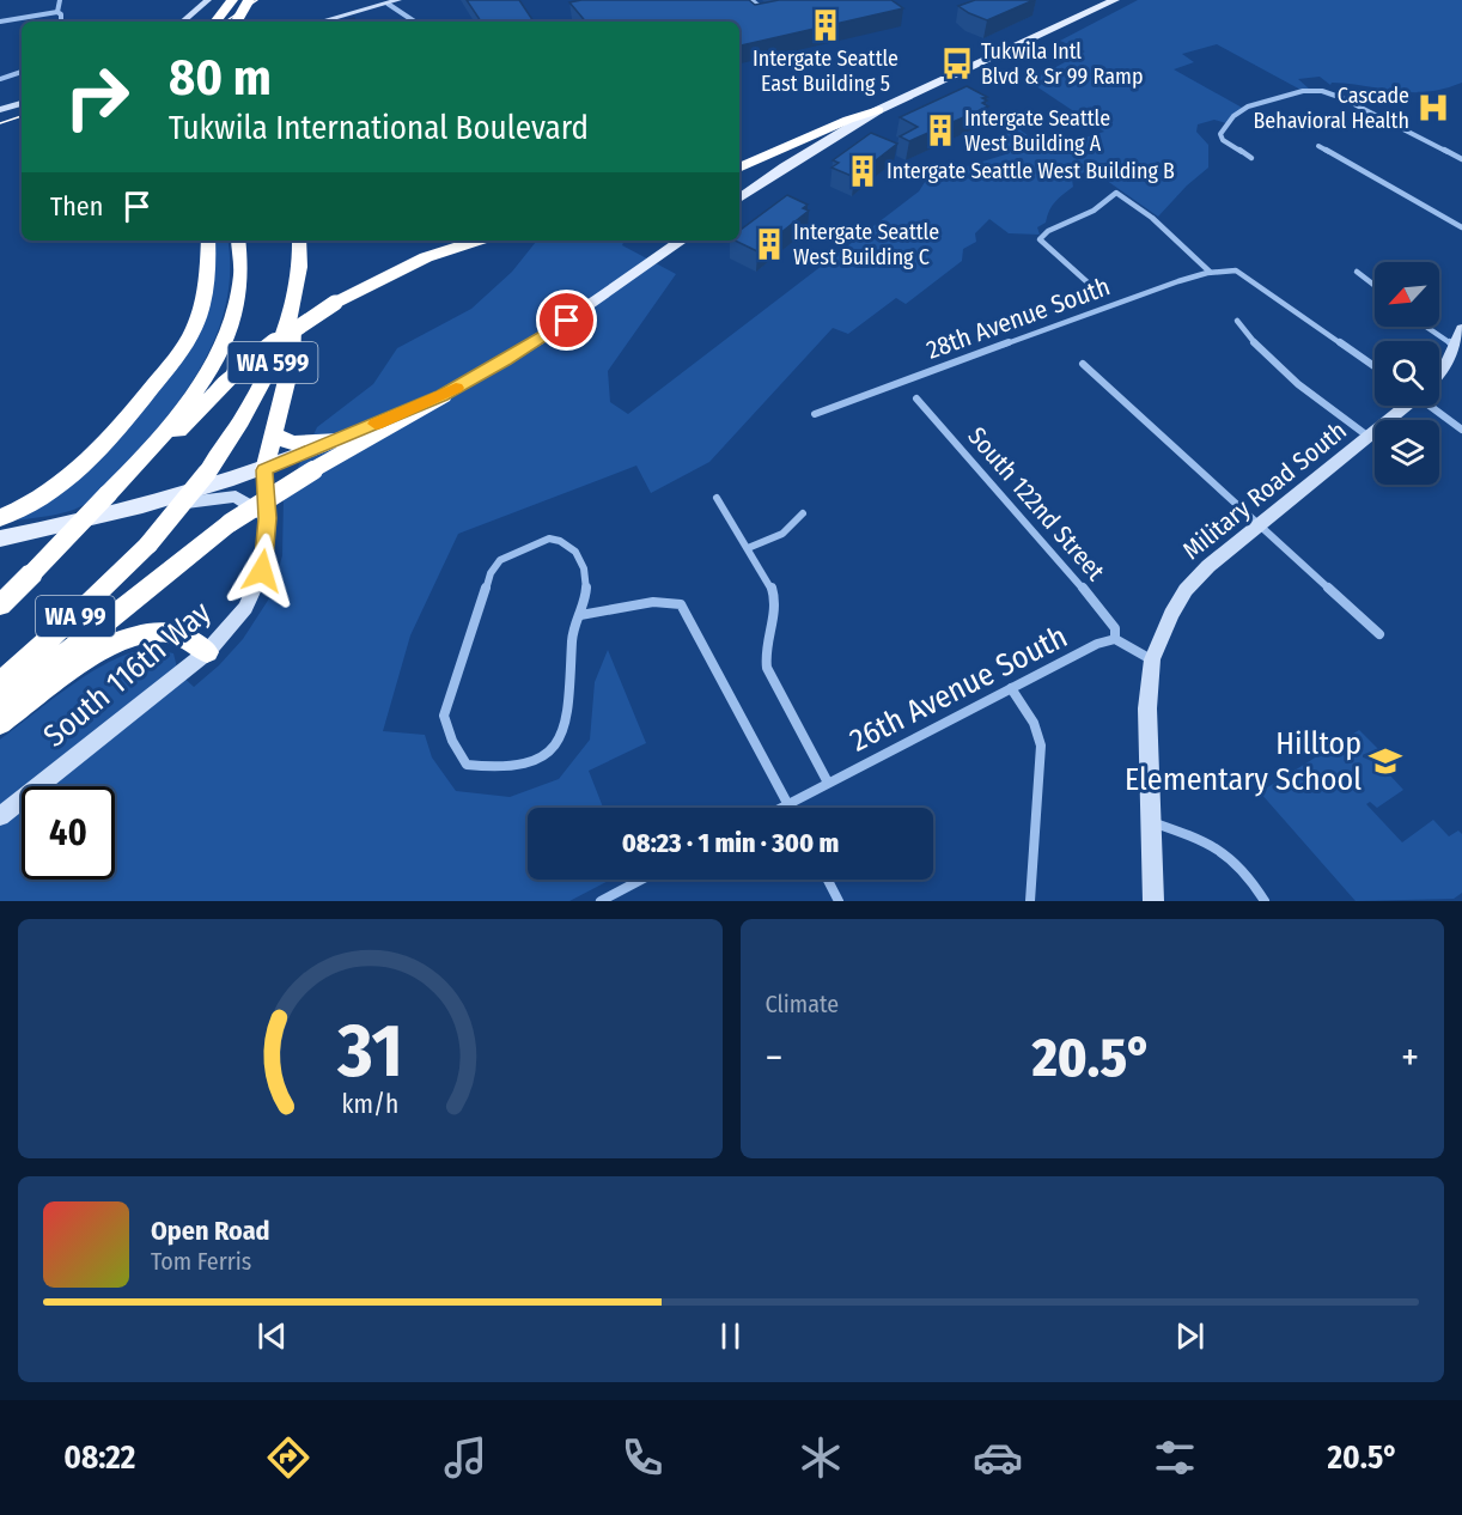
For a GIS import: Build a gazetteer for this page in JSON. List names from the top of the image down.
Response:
{
  "streets": {
    "highway": ["WA 599", "WA 99"],
    "street": [
      "28th Avenue South",
      "Military Road South",
      "South 122nd Street",
      "South 116th Way",
      "26th Avenue South"
    ]
  },
  "crossings": [
    ["WA 599", "WA 99"],
    ["South 122nd Street", "26th Avenue South"]
  ],
  "places": {
    "building": [
      "Intergate Seattle East Building 5",
      "Intergate Seattle West Building A",
      "Intergate Seattle West Building B",
      "Intergate Seattle West Building C"
    ],
    "bus stop": ["Tukwila Intl Blvd & Sr 99 Ramp"],
    "hospital": ["Cascade Behavioral Health"],
    "school or university": ["Hilltop Elementary School"]
  },
  "north": "bottom left",
  "page": {
    "turn": ["80 m", "Tukwila International Boulevard"],
    "then": "Then",
    "limit": "40",
    "trip": "08:23 · 1 min · 300 m",
    "tile": "Climate",
    "heat": ["−", "20.5°", "+"],
    "song": ["Open Road", "Tom Ferris"],
    "tabs": ["08:22", "20.5°"],
    "gauge": ["31", "km/h"]
  }
}
